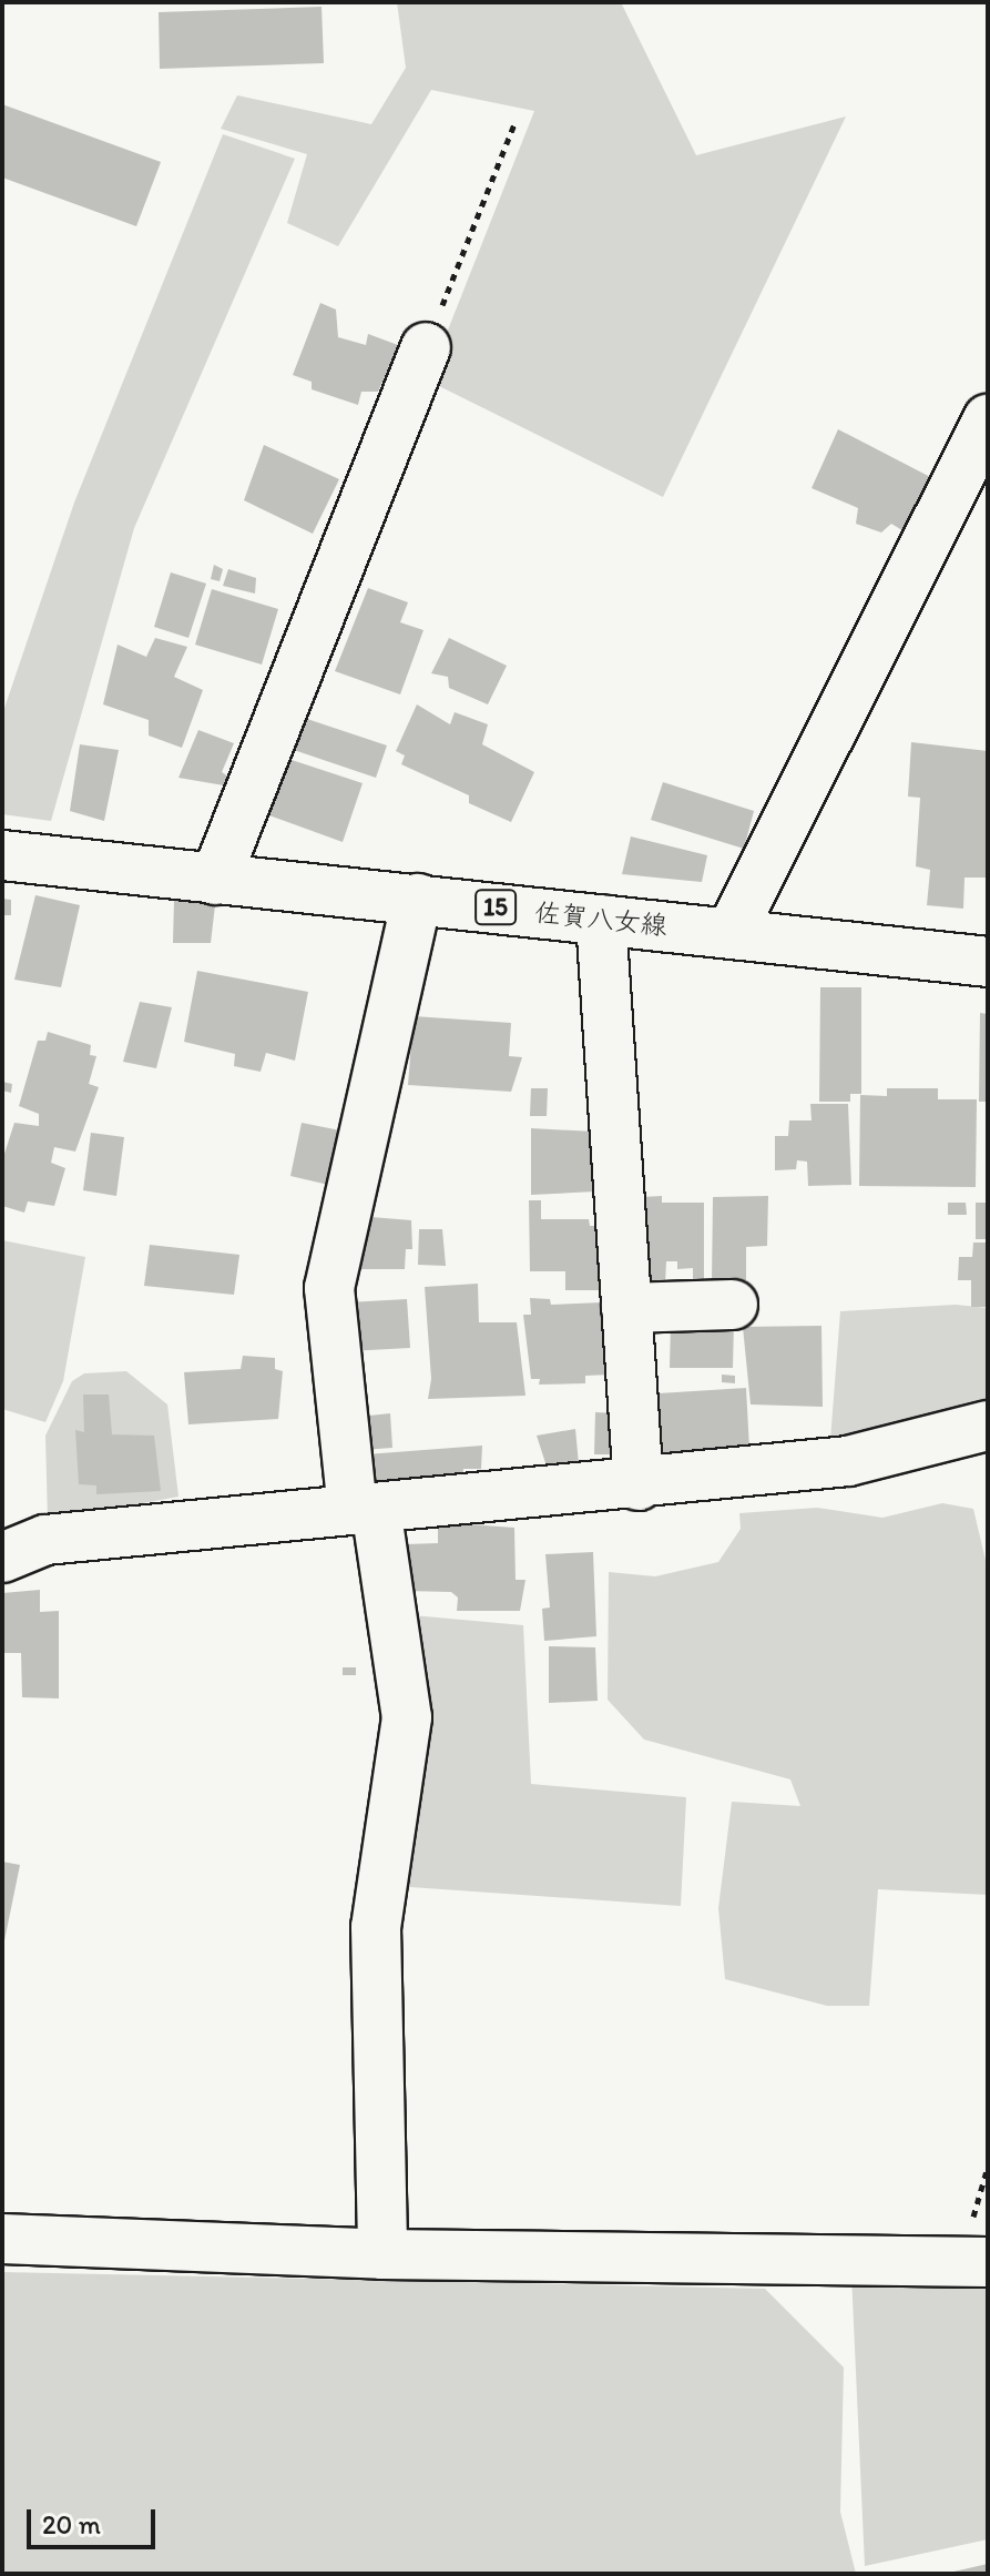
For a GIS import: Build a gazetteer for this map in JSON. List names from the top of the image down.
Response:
{
  "streets": {
    "street": ["15", "佐賀八女線"]
  },
  "scale_bar": "20 m"
}
